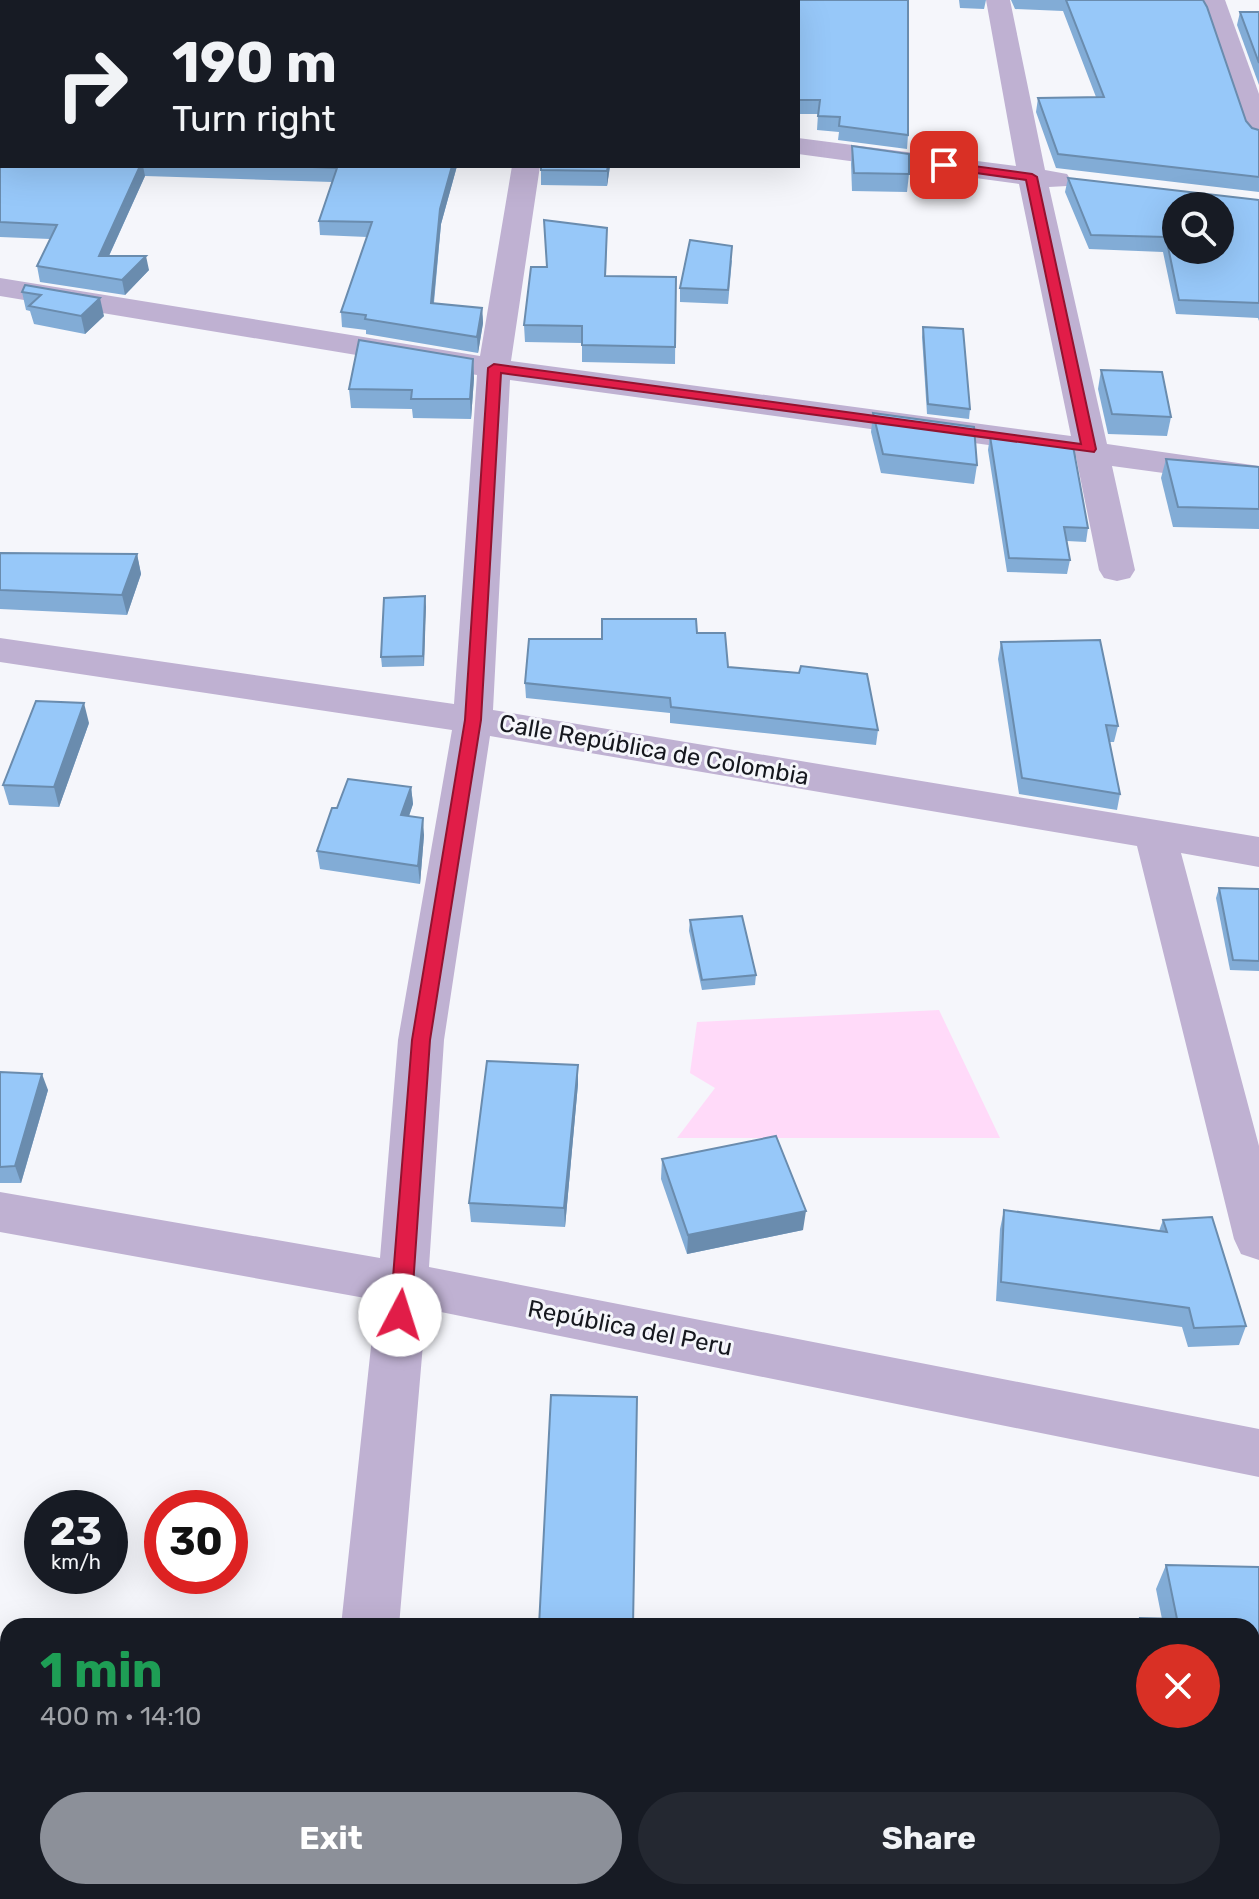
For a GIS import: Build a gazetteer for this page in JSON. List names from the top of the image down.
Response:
{
  "streets": {
    "street": ["Calle República de Colombia", "República del Peru"]
  },
  "page": {
    "turn": ["190 m", "Turn right"],
    "speed": "23 km/h",
    "limit": "30",
    "heading": ["1 min", "400 m · 14:10"],
    "buttons": ["Exit", "Share"]
  }
}
